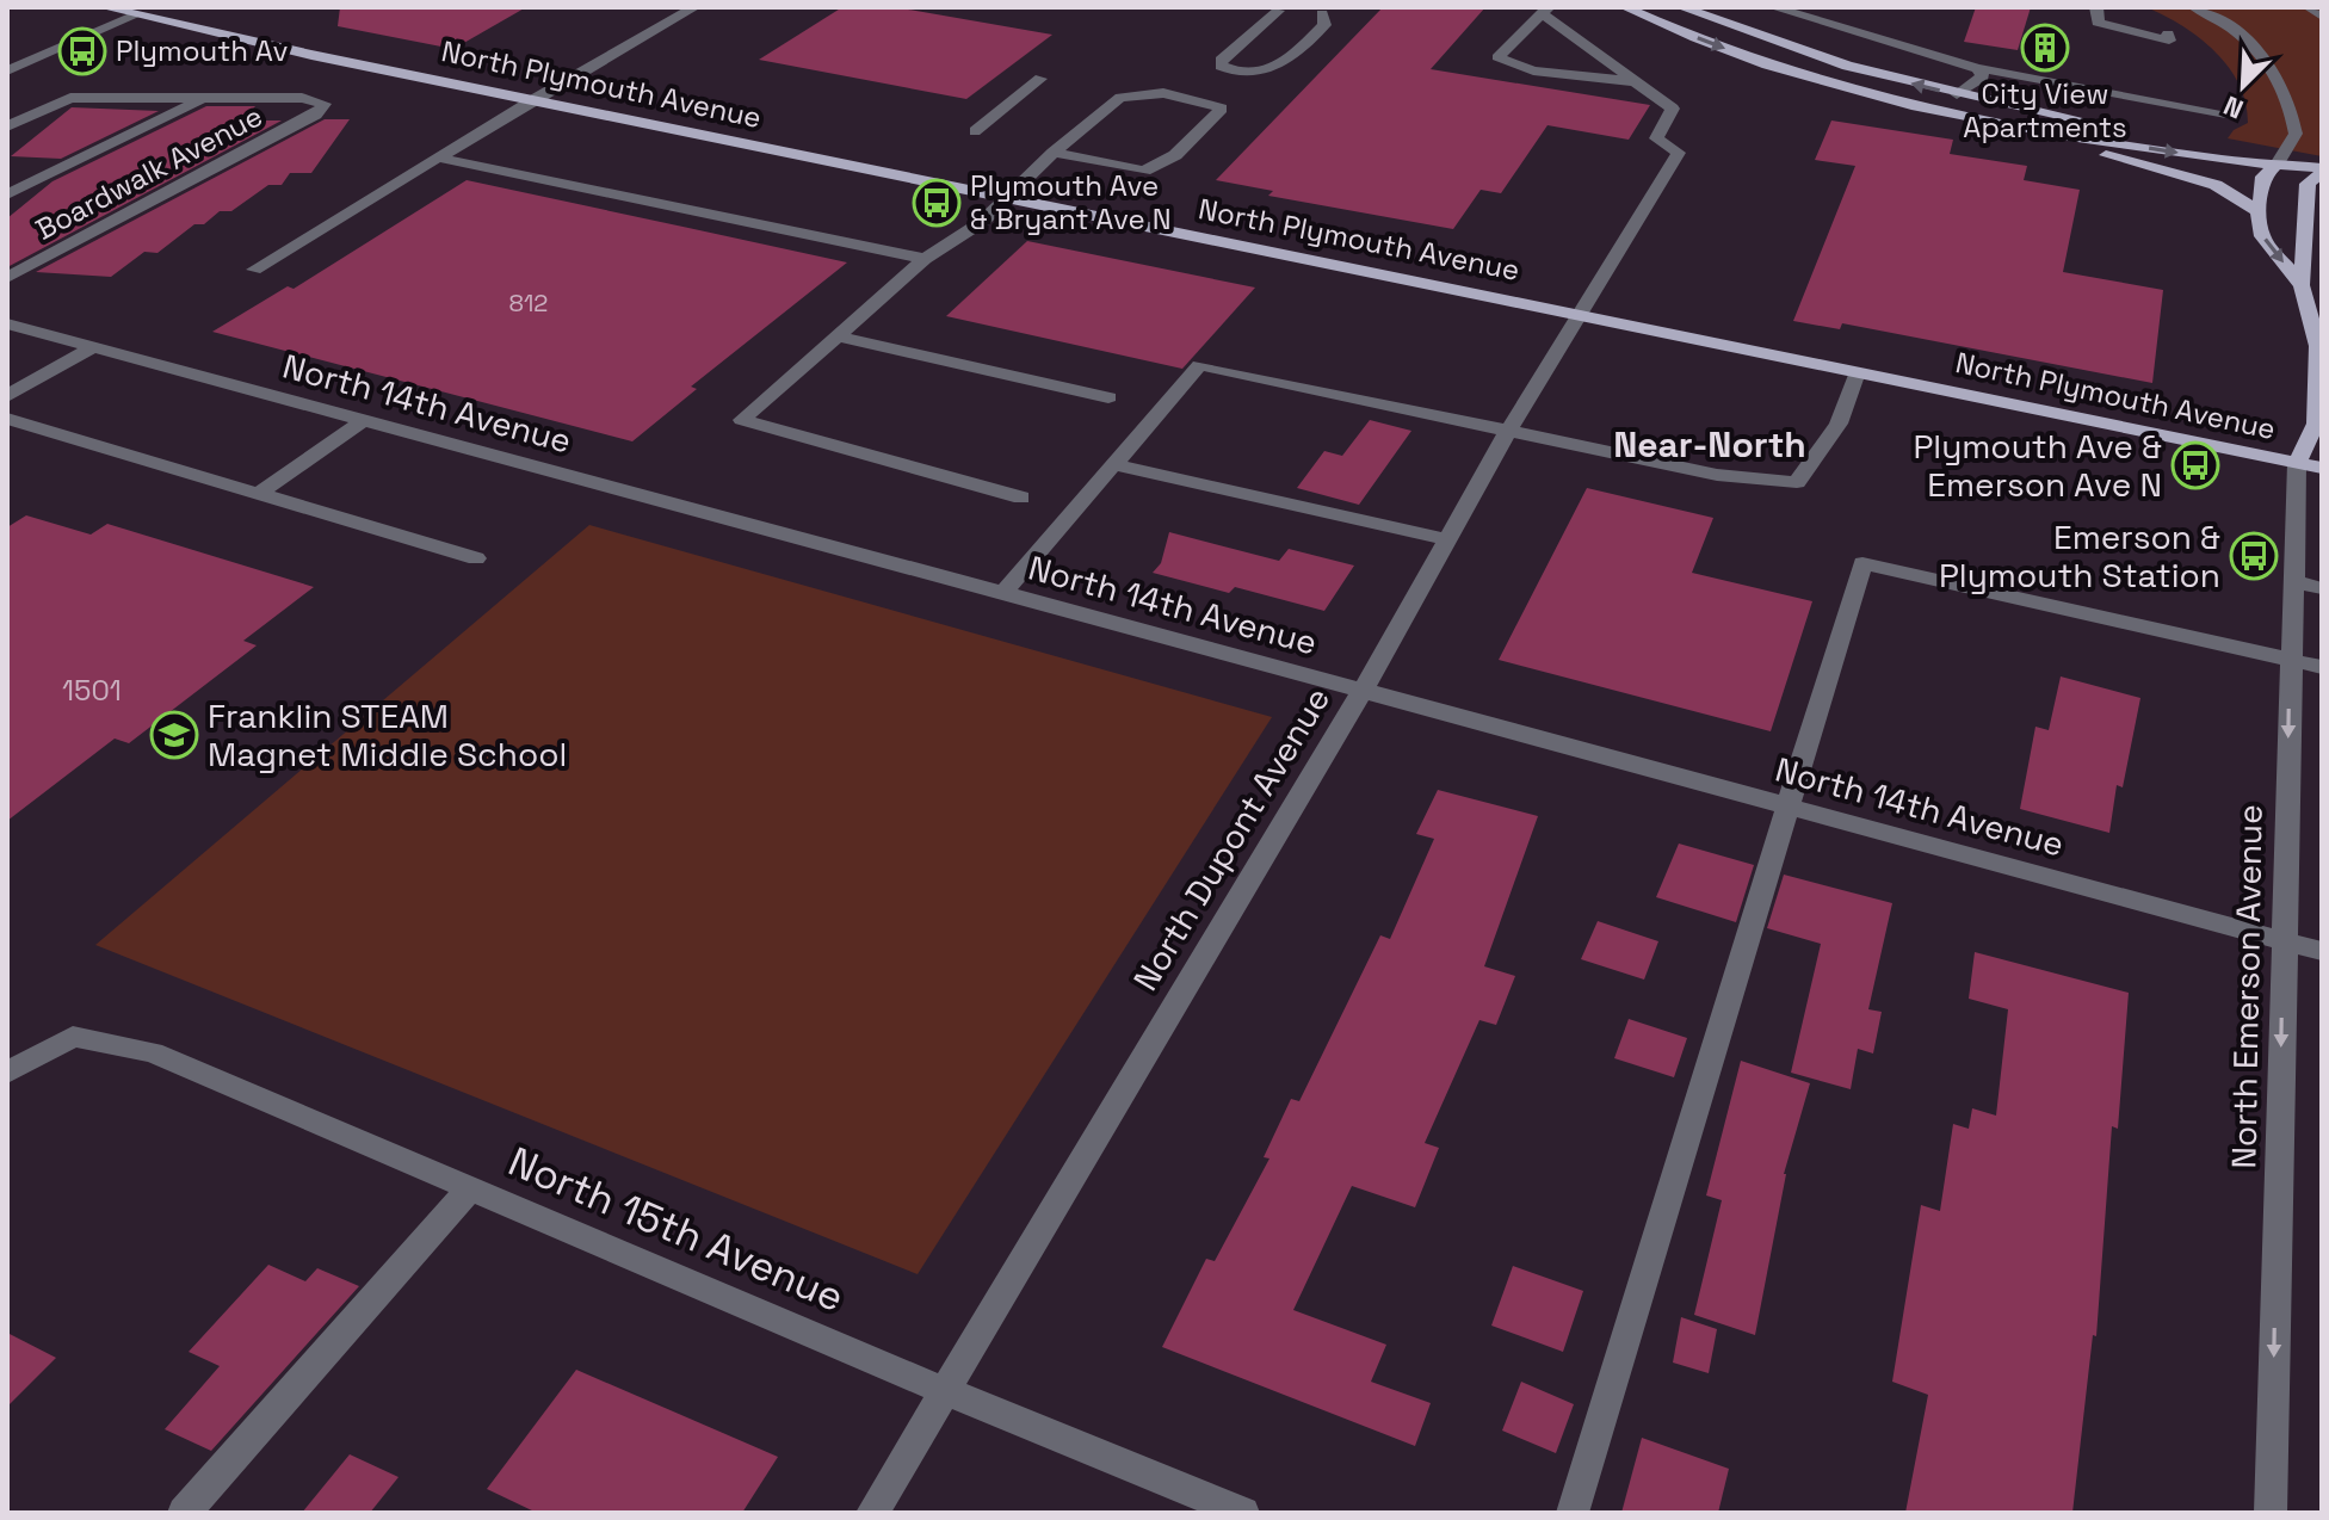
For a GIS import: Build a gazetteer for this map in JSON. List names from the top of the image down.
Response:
{
  "streets": {
    "main road": ["North Plymouth Avenue"],
    "street": [
      "Boardwalk Avenue",
      "North 14th Avenue",
      "North Dupont Avenue",
      "North Emerson Avenue",
      "North 15th Avenue"
    ]
  },
  "crossings": [
    ["North Plymouth Avenue", "North Dupont Avenue"],
    ["North Plymouth Avenue", "North Emerson Avenue"],
    ["North 14th Avenue", "North Dupont Avenue"],
    ["North 14th Avenue", "North Emerson Avenue"],
    ["North Dupont Avenue", "North 15th Avenue"]
  ],
  "one_way": ["North Emerson Avenue"],
  "districts": ["Near-North"],
  "places": {
    "building": ["City View Apartments"],
    "bus stop": [
      "Plymouth Av",
      "Plymouth Ave & Bryant Ave N",
      "Plymouth Ave & Emerson Ave N",
      "Emerson & Plymouth Station"
    ],
    "school or university": ["Franklin STEAM Magnet Middle School"]
  },
  "house_numbers": ["812", "1501"],
  "north": "bottom left"
}
